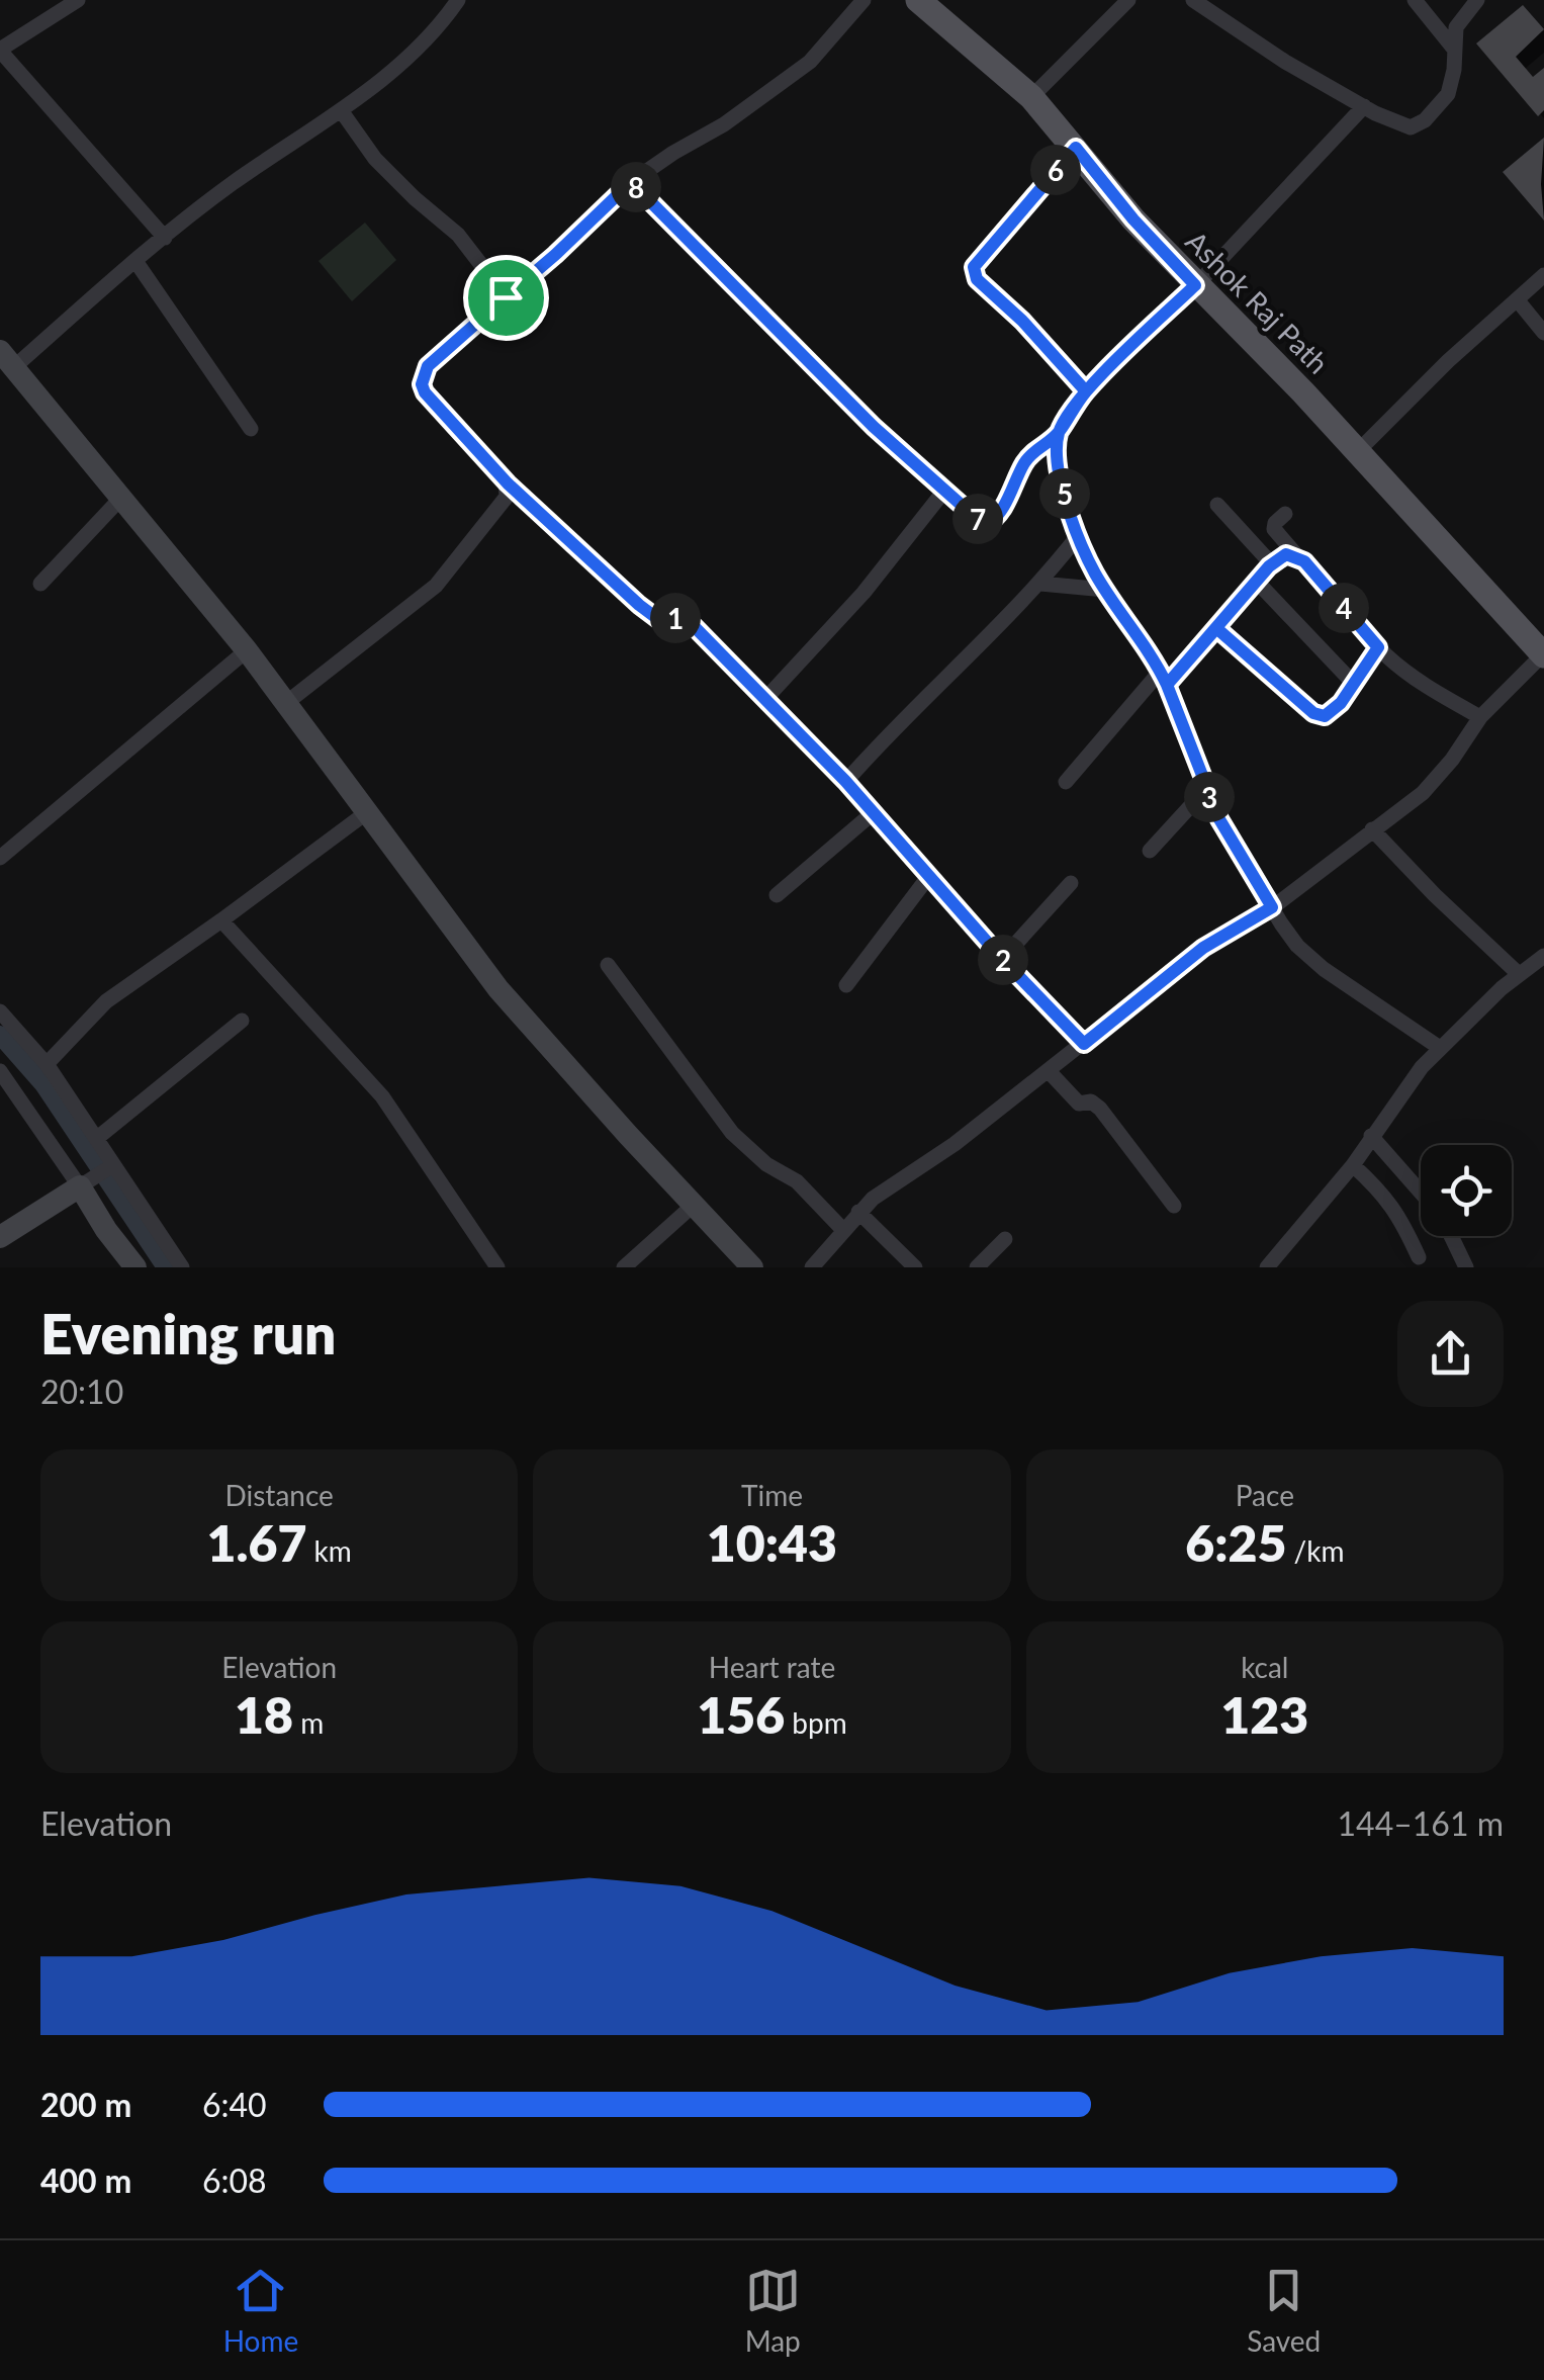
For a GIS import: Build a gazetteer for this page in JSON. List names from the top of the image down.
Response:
{
  "streets": {
    "main road": ["Ashok Raj Path"]
  },
  "page": {
    "pins": [
      "6",
      "8",
      "5",
      "7",
      "4",
      "1",
      "3",
      "2"
    ],
    "heading": ["Evening run", "20:10"],
    "stats": [
      ["Distance", "1.67 km"],
      ["Time", "10:43"],
      ["Pace", "6:25 /km"],
      ["Elevation", "18 m"],
      ["Heart rate", "156 bpm"],
      ["kcal", "123"]
    ],
    "chart": ["Elevation", "144–161 m"],
    "list": [
      {
        "name": "200 m",
        "note": "6:40"
      },
      {
        "name": "400 m",
        "note": "6:08"
      }
    ],
    "tabs": ["Home", "Map", "Saved"]
  }
}
